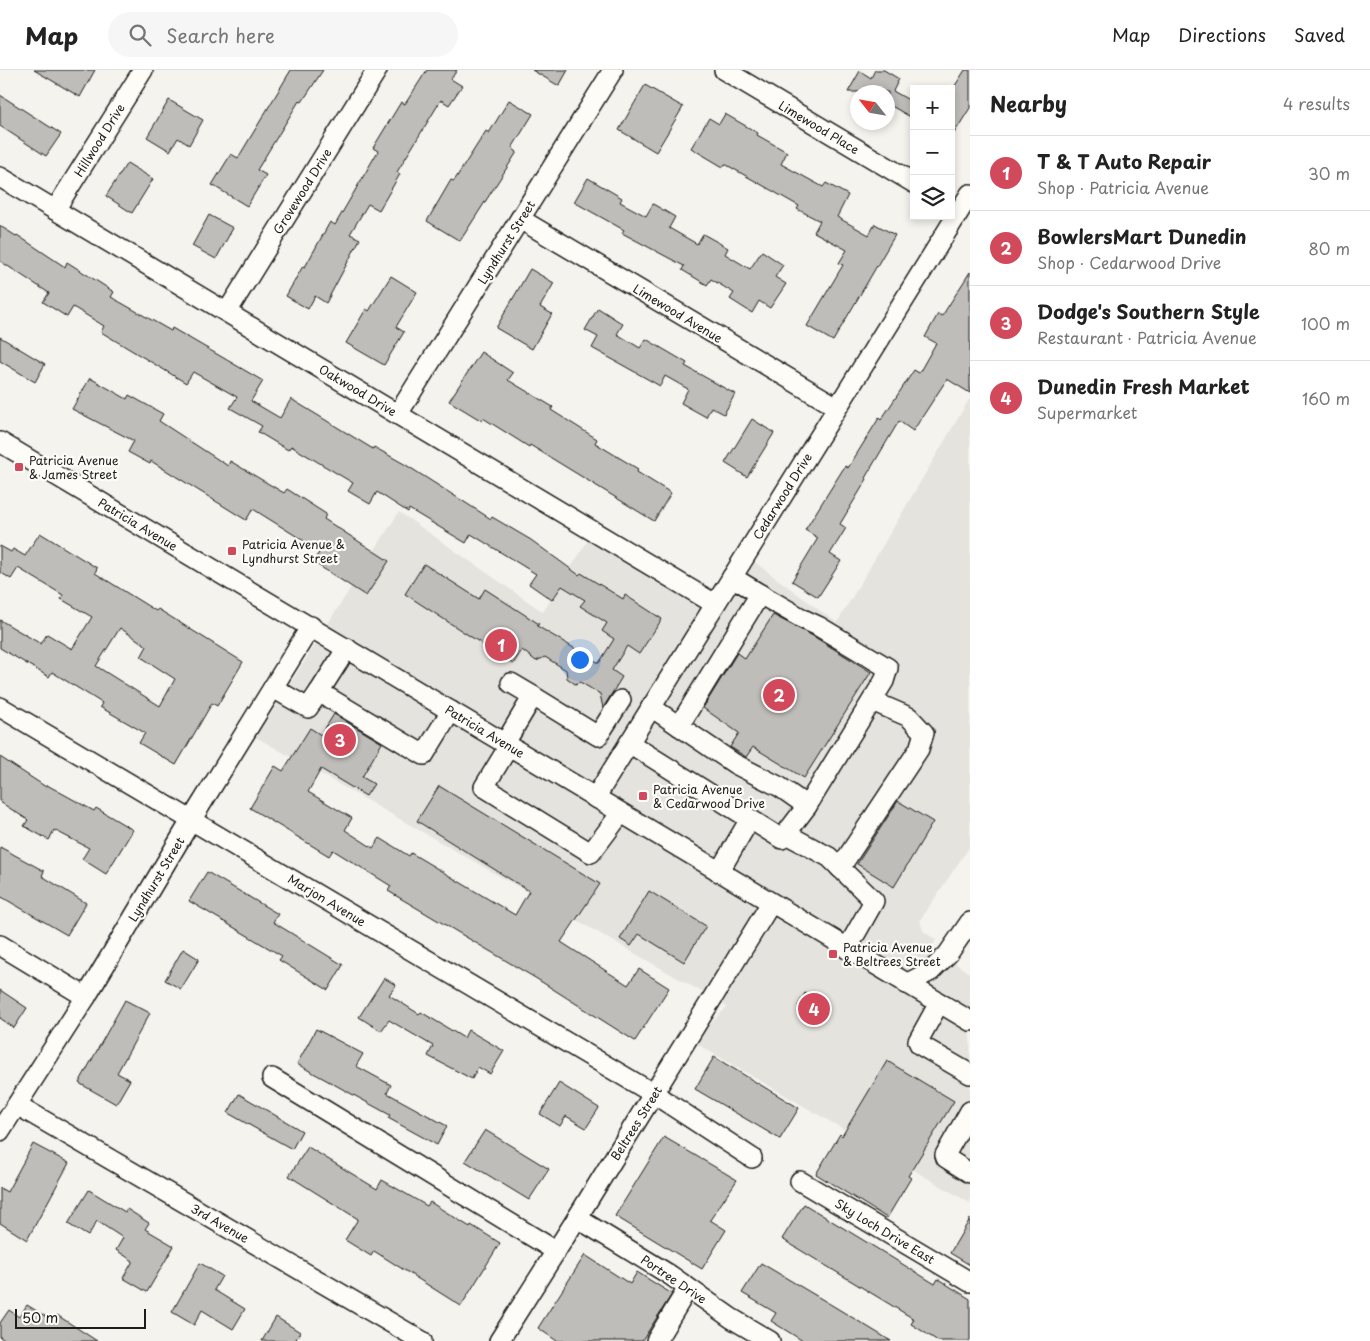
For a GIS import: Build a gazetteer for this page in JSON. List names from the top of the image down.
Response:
{
  "streets": {
    "street": [
      "Limewood Place",
      "Hillwood Drive",
      "Grovewood Drive",
      "Lyndhurst Street",
      "Limewood Avenue",
      "Oakwood Drive",
      "Cedarwood Drive",
      "Patricia Avenue",
      "Marjon Avenue",
      "Beltrees Street",
      "3rd Avenue",
      "Sky Loch Drive East",
      "Portree Drive"
    ]
  },
  "crossings": [
    ["Hillwood Drive", "Oakwood Drive"],
    ["Grovewood Drive", "Oakwood Drive"],
    ["Lyndhurst Street", "Limewood Avenue"],
    ["Lyndhurst Street", "Oakwood Drive"],
    ["Lyndhurst Street", "Patricia Avenue"],
    ["Lyndhurst Street", "Marjon Avenue"],
    ["Lyndhurst Street", "3rd Avenue"],
    ["Limewood Avenue", "Cedarwood Drive"],
    ["Oakwood Drive", "Cedarwood Drive"],
    ["Cedarwood Drive", "Patricia Avenue"],
    ["Patricia Avenue", "Beltrees Street"],
    ["Marjon Avenue", "Beltrees Street"],
    ["Beltrees Street", "Portree Drive"]
  ],
  "places": {
    "transit": [
      "Patricia Avenue & James Street",
      "Patricia Avenue & Lyndhurst Street",
      "Patricia Avenue & Cedarwood Drive",
      "Patricia Avenue & Beltrees Street"
    ]
  },
  "scale_bar": "50 m",
  "north": "top left",
  "page": {
    "header": "Map",
    "search": "Search here",
    "nav": ["Map", "Directions", "Saved"],
    "heading": ["Nearby", "4 results"],
    "map_buttons": ["+", "−"],
    "list": [
      {
        "mark": "1",
        "name": "T & T Auto Repair",
        "note": "Shop · Patricia Avenue",
        "value": "30 m"
      },
      {
        "mark": "2",
        "name": "BowlersMart Dunedin",
        "note": "Shop · Cedarwood Drive",
        "value": "80 m"
      },
      {
        "mark": "3",
        "name": "Dodge's Southern Style",
        "note": "Restaurant · Patricia Avenue",
        "value": "100 m"
      },
      {
        "mark": "4",
        "name": "Dunedin Fresh Market",
        "note": "Supermarket",
        "value": "160 m"
      }
    ],
    "pins": [
      "1",
      "2",
      "3",
      "4"
    ],
    "scale": "50 m"
  }
}
